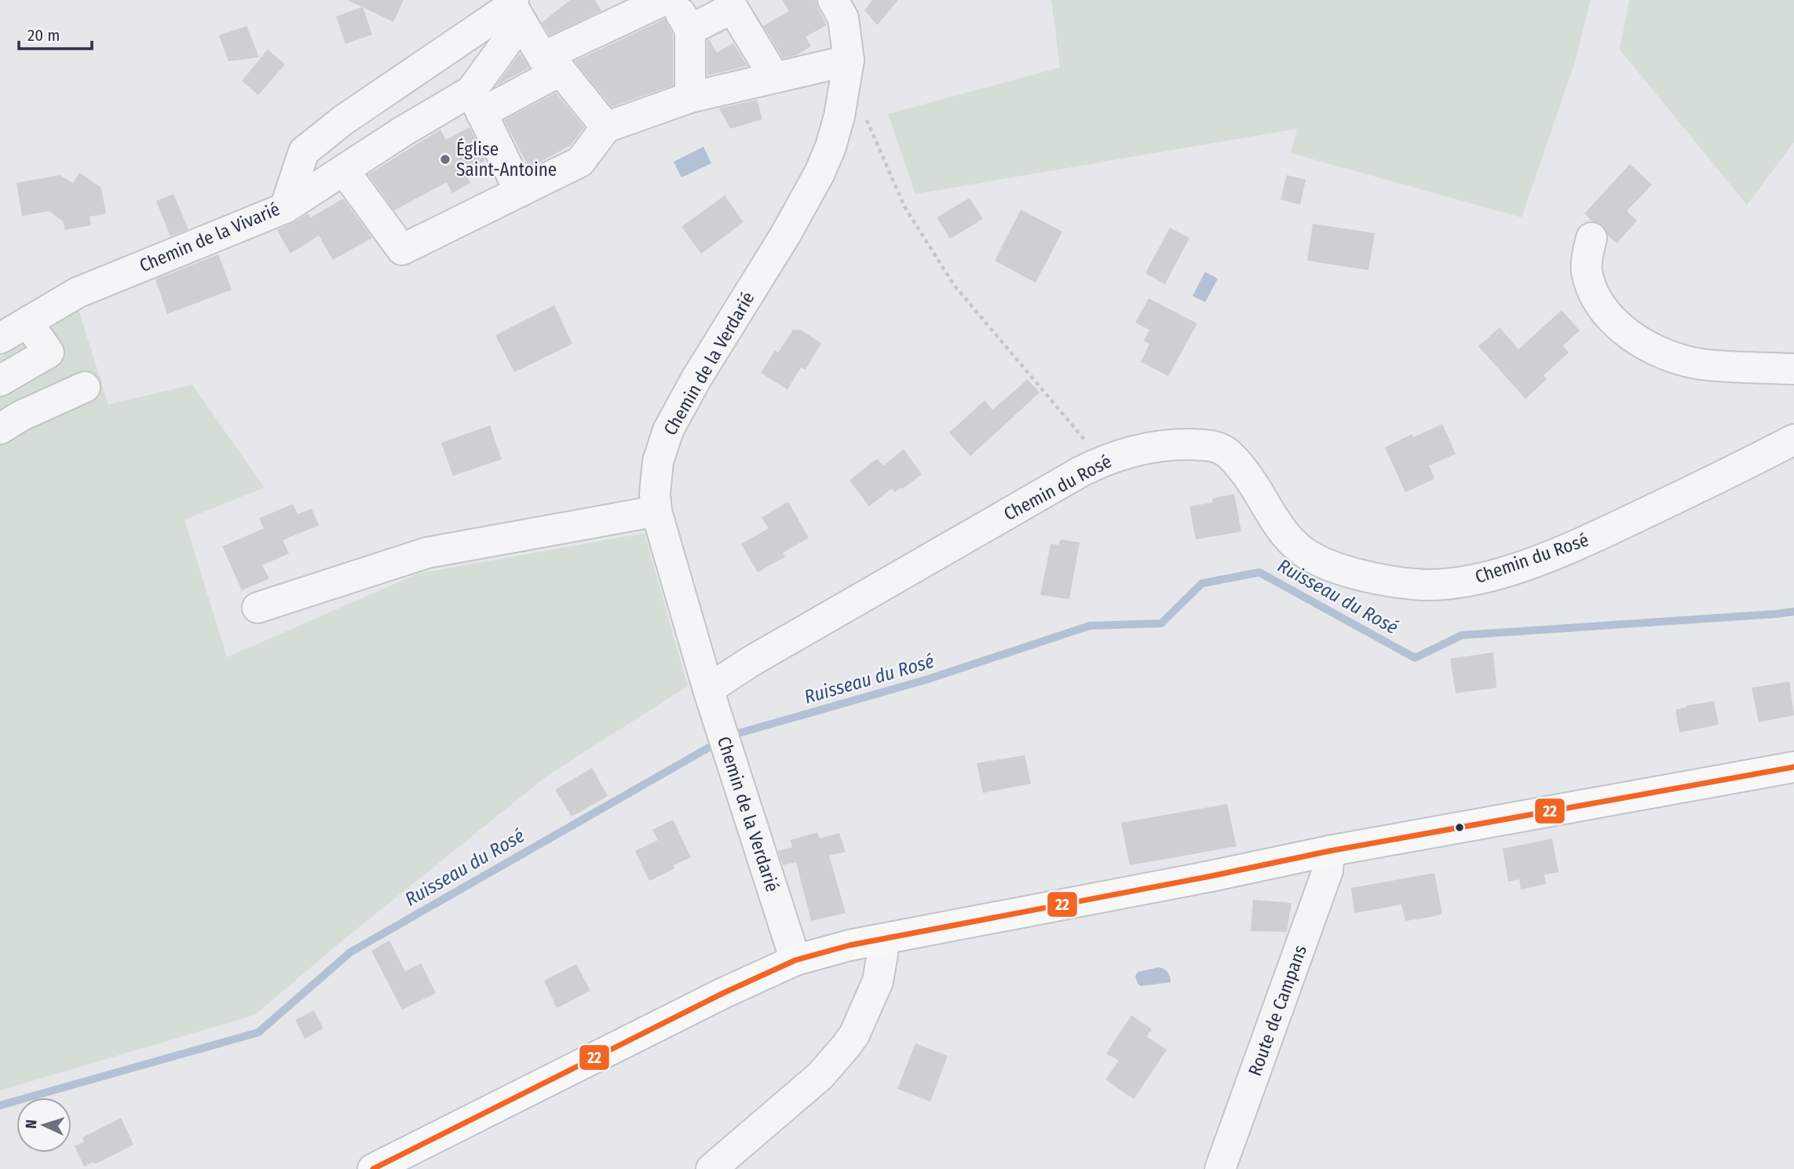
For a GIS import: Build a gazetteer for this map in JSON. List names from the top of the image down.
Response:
{
  "streets": {
    "street": [
      "Chemin de la Vivarié",
      "Chemin de la Verdarié",
      "Chemin du Rosé",
      "Route de Campans"
    ]
  },
  "crossings": [
    ["Chemin de la Verdarié", "Chemin du Rosé"]
  ],
  "water": ["Ruisseau du Rosé"],
  "places": ["Église Saint-Antoine"],
  "lines": ["transit line 22"],
  "scale_bar": "20 m",
  "north": "left"
}
